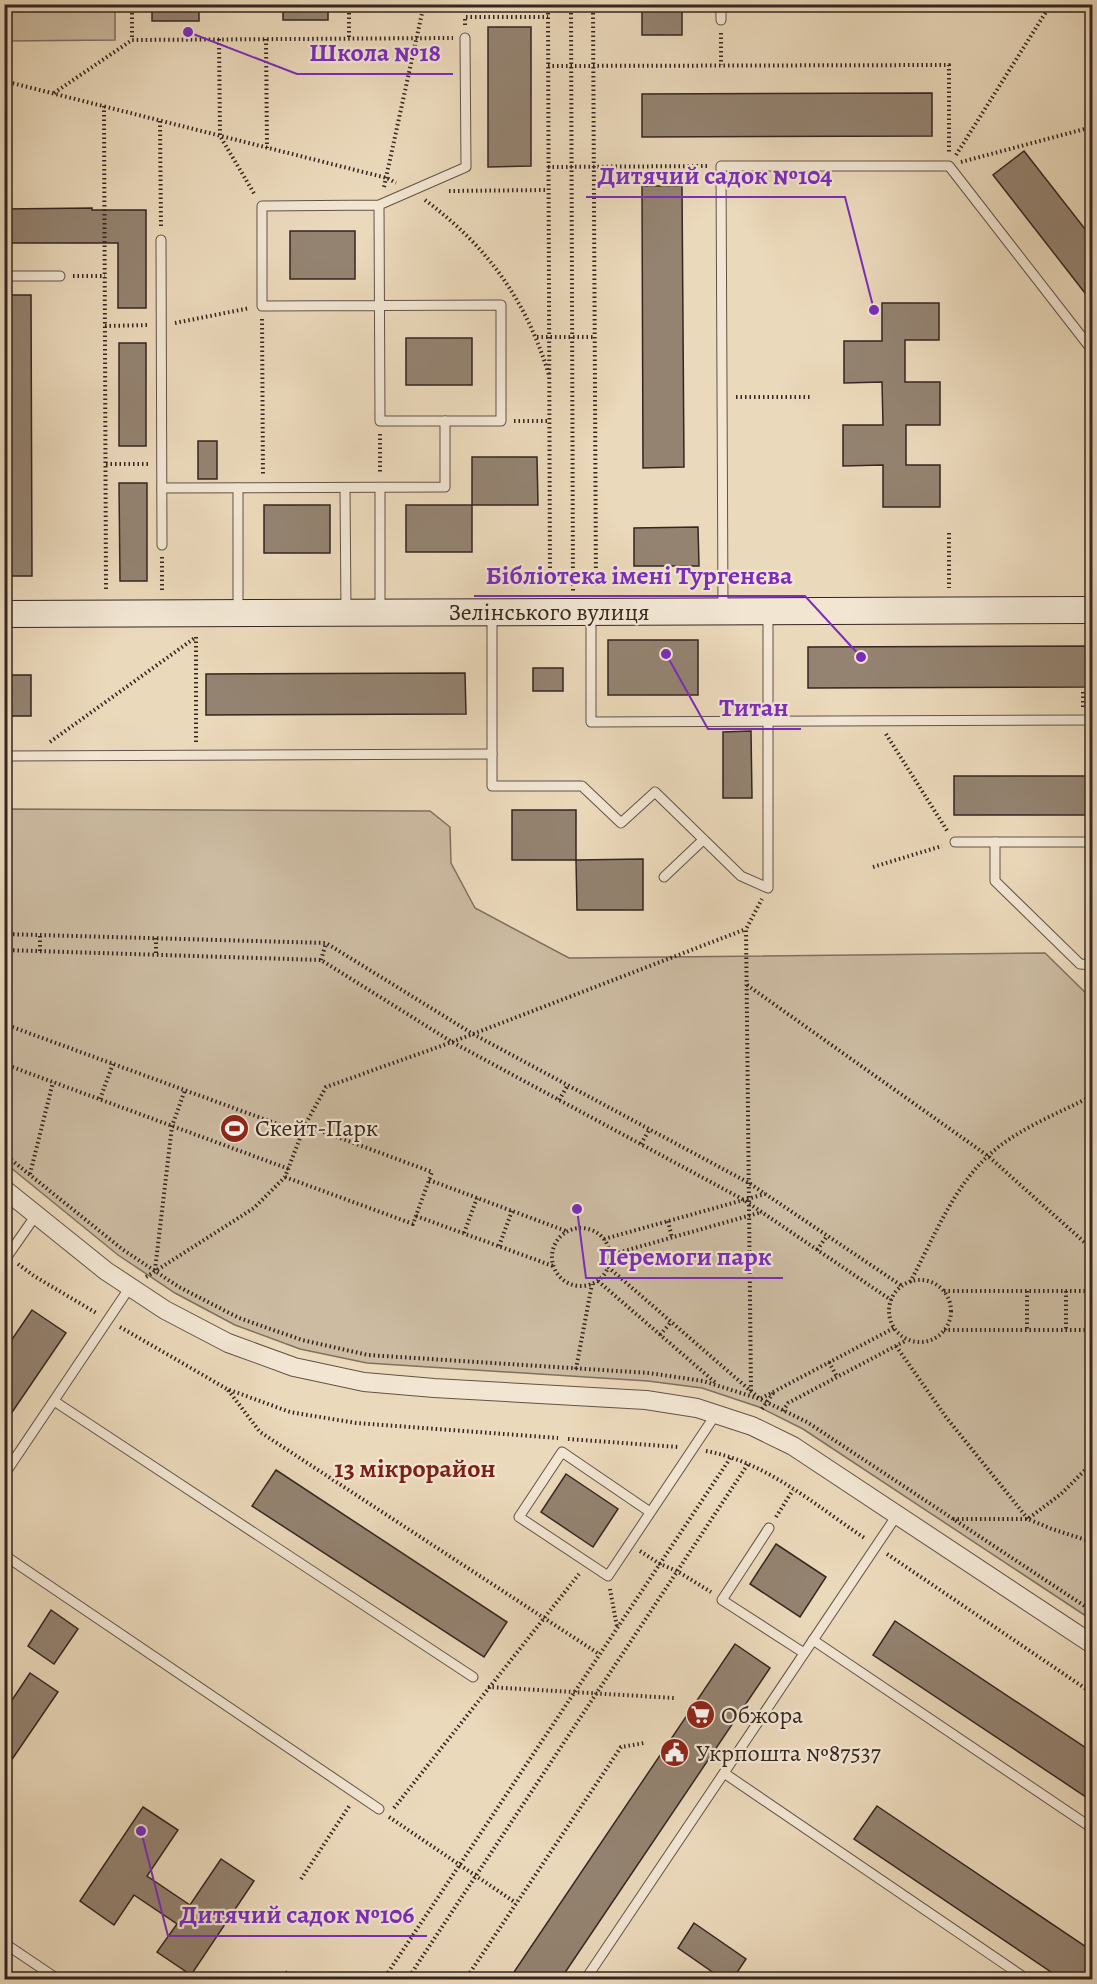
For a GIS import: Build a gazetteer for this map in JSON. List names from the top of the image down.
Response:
{
  "streets": {
    "street": ["Зелінського вулиця"]
  },
  "districts": ["13 мікрорайон"],
  "places": {
    "other": [
      "Школа №18",
      "Дитячий садок №104",
      "Титан",
      "Бібліотека імені Тургенєва",
      "Перемоги парк",
      "Дитячий садок №106"
    ],
    "sports": ["Скейт-Парк"],
    "supermarket": ["Обжора"],
    "public building": ["Укрпошта №87537"]
  }
}
